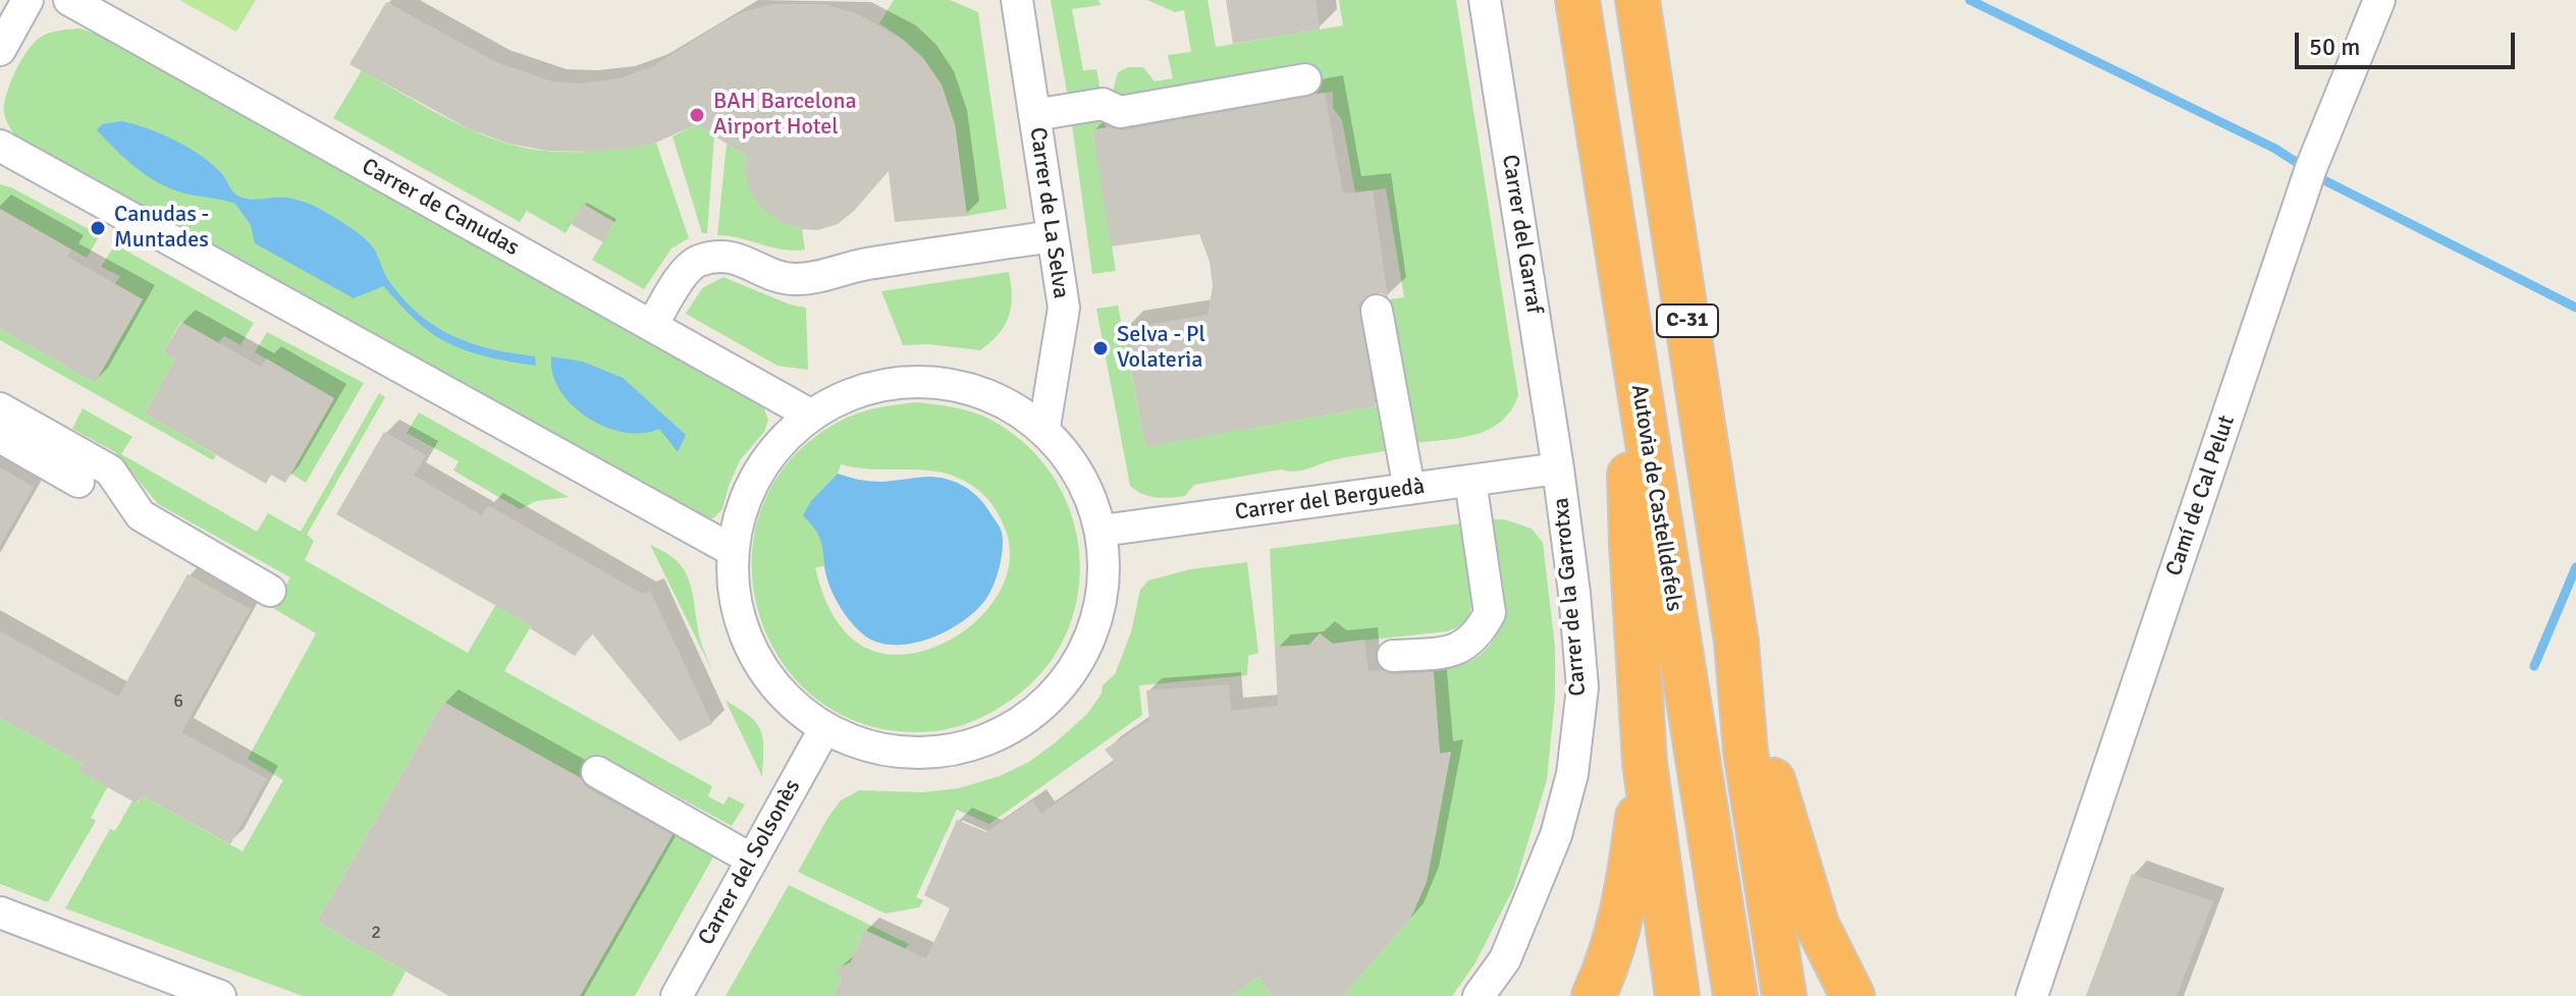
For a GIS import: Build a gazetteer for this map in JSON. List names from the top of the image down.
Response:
{
  "streets": {
    "highway": ["C-31", "Autovia de Castelldefels"],
    "street": [
      "Carrer de Canudas",
      "Carrer de La Selva",
      "Carrer del Garraf",
      "Camí de Cal Pelut",
      "Carrer del Berguedà",
      "Carrer de la Garrotxa",
      "Carrer del Solsonès"
    ]
  },
  "crossings": [
    ["Carrer del Garraf", "Carrer del Berguedà"],
    ["Carrer del Garraf", "Carrer de la Garrotxa"],
    ["Carrer del Berguedà", "Carrer de la Garrotxa"]
  ],
  "places": ["BAH Barcelona Airport Hotel", "Canudas - Muntades", "Selva - Pl Volateria"],
  "house_numbers": ["6", "2"],
  "scale_bar": "50 m"
}
